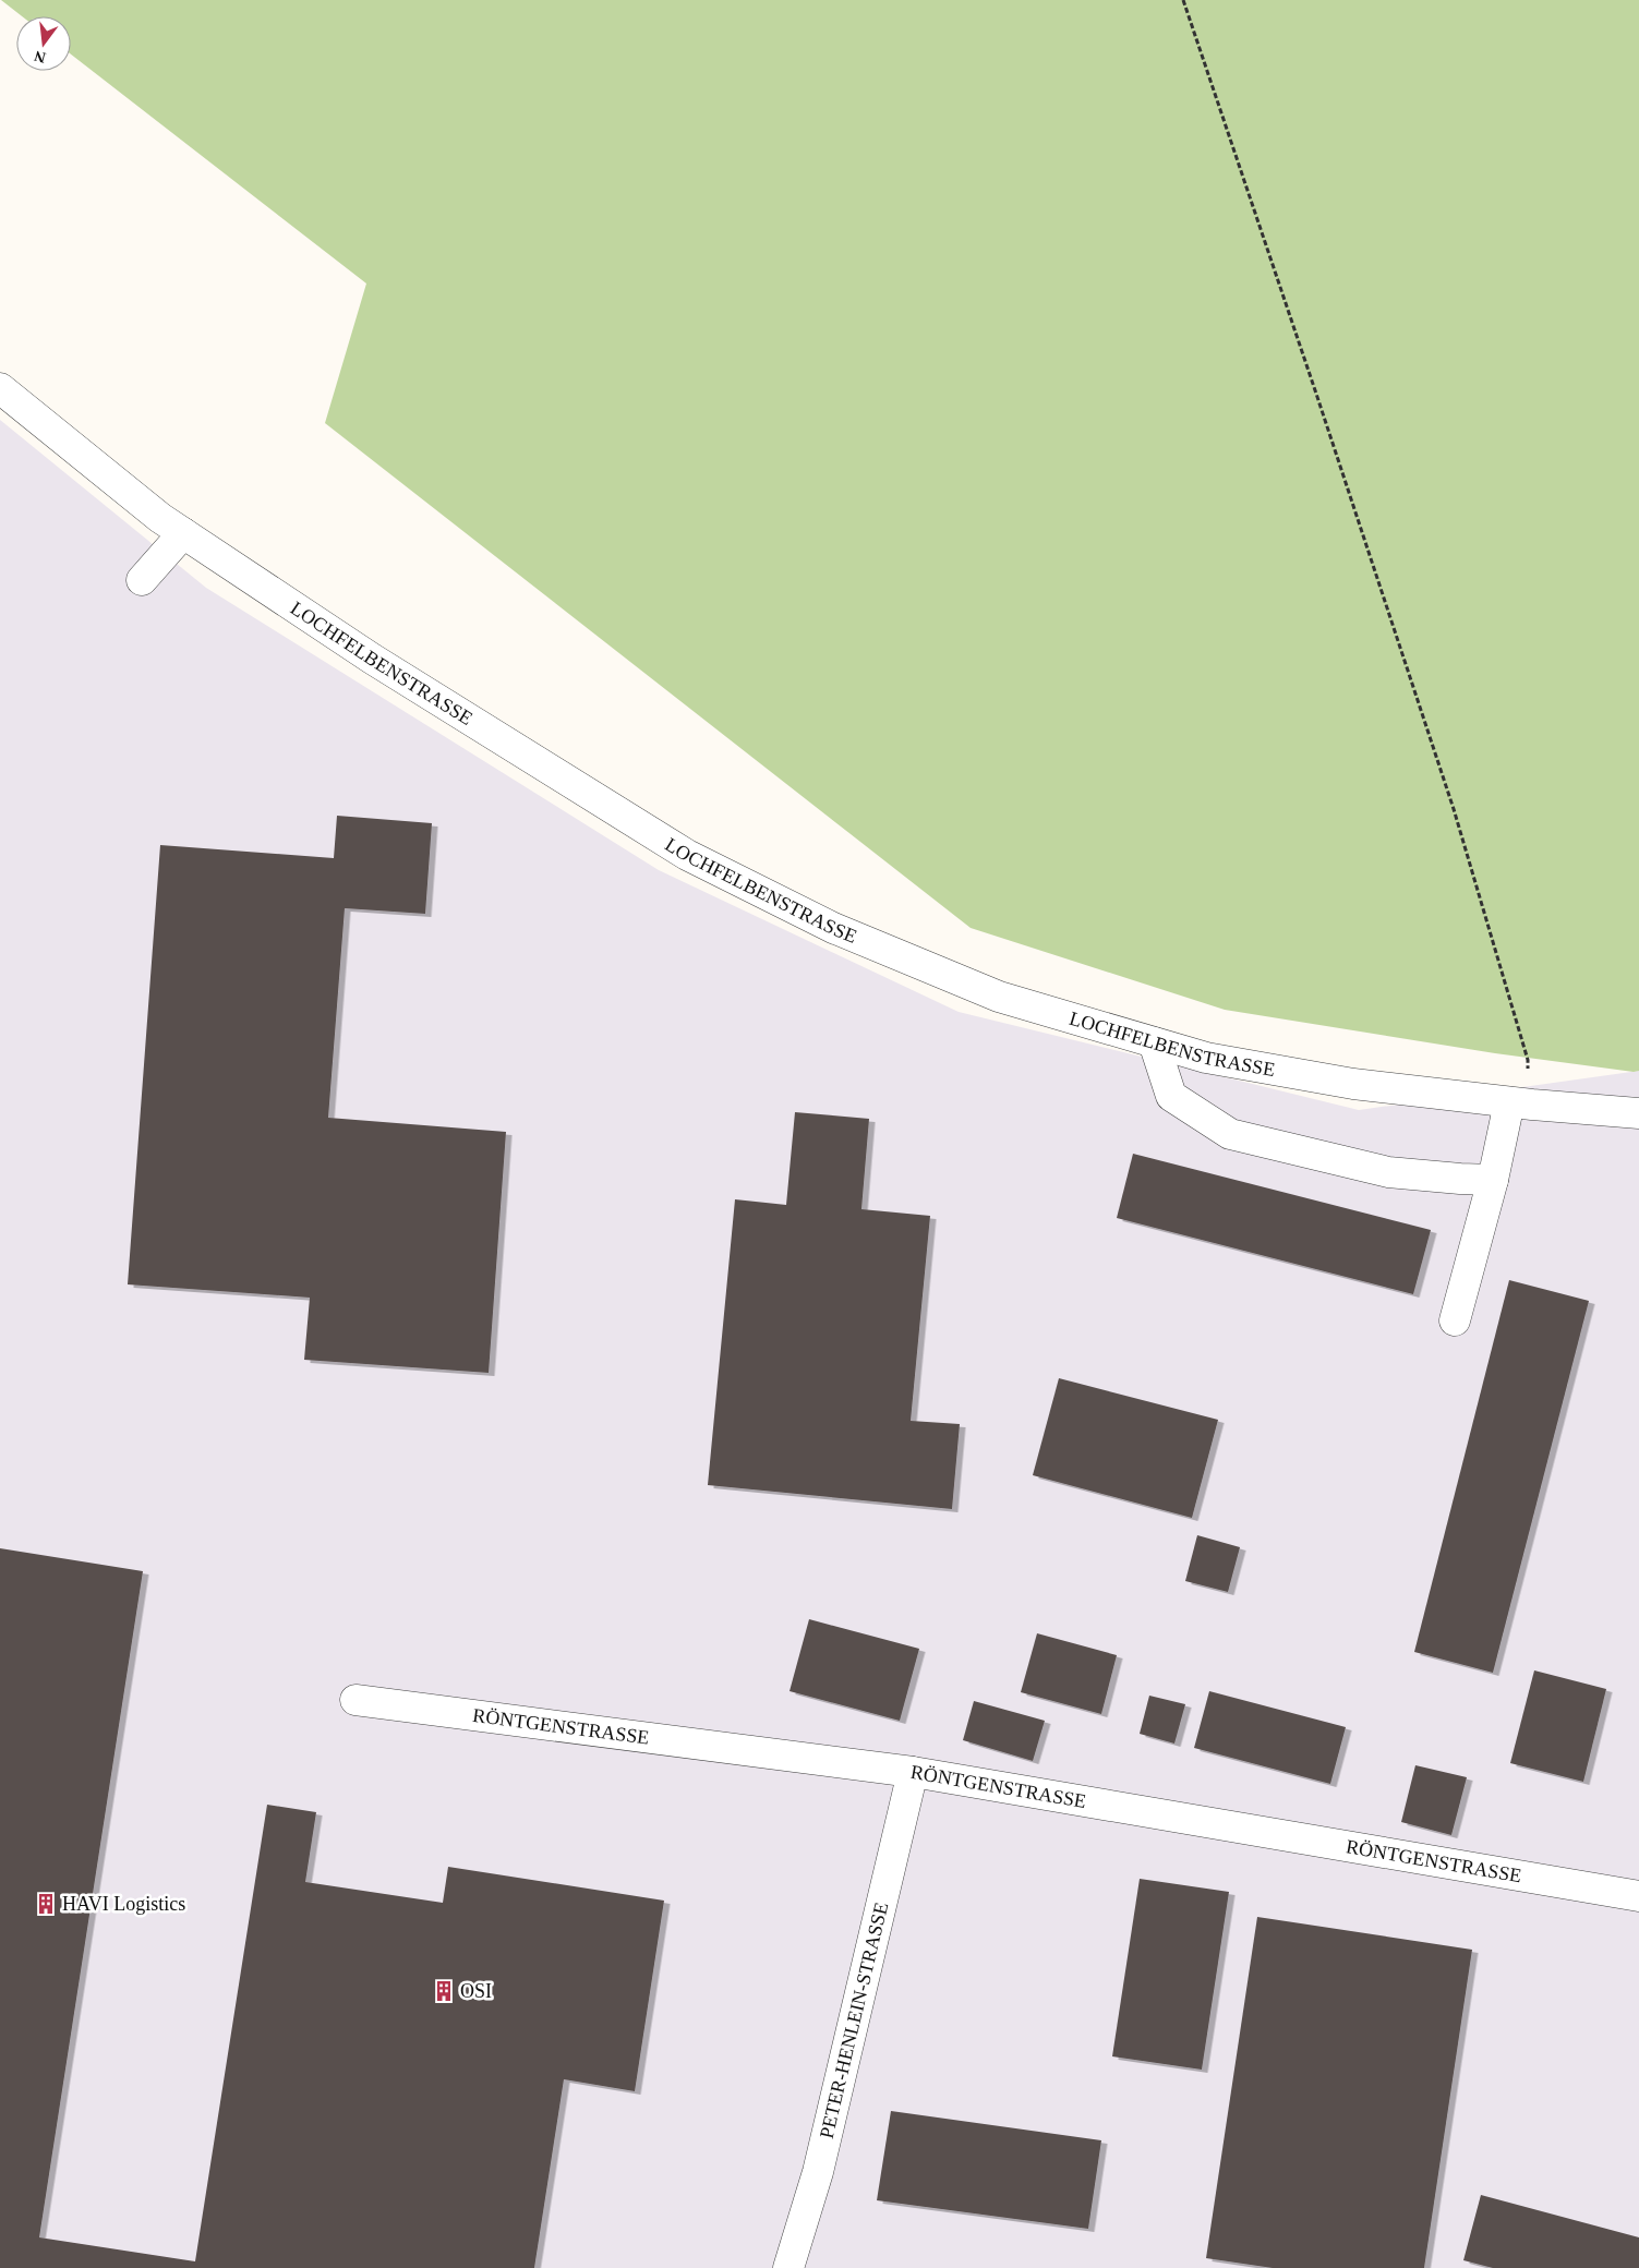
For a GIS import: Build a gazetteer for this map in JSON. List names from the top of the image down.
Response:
{
  "streets": {
    "street": ["LOCHFELBENSTRASSE", "RÖNTGENSTRASSE", "PETER-HENLEIN-STRASSE"]
  },
  "crossings": [
    ["RÖNTGENSTRASSE", "PETER-HENLEIN-STRASSE"]
  ],
  "places": {
    "building": ["HAVI Logistics", "OSI"]
  },
  "north": "bottom"
}
